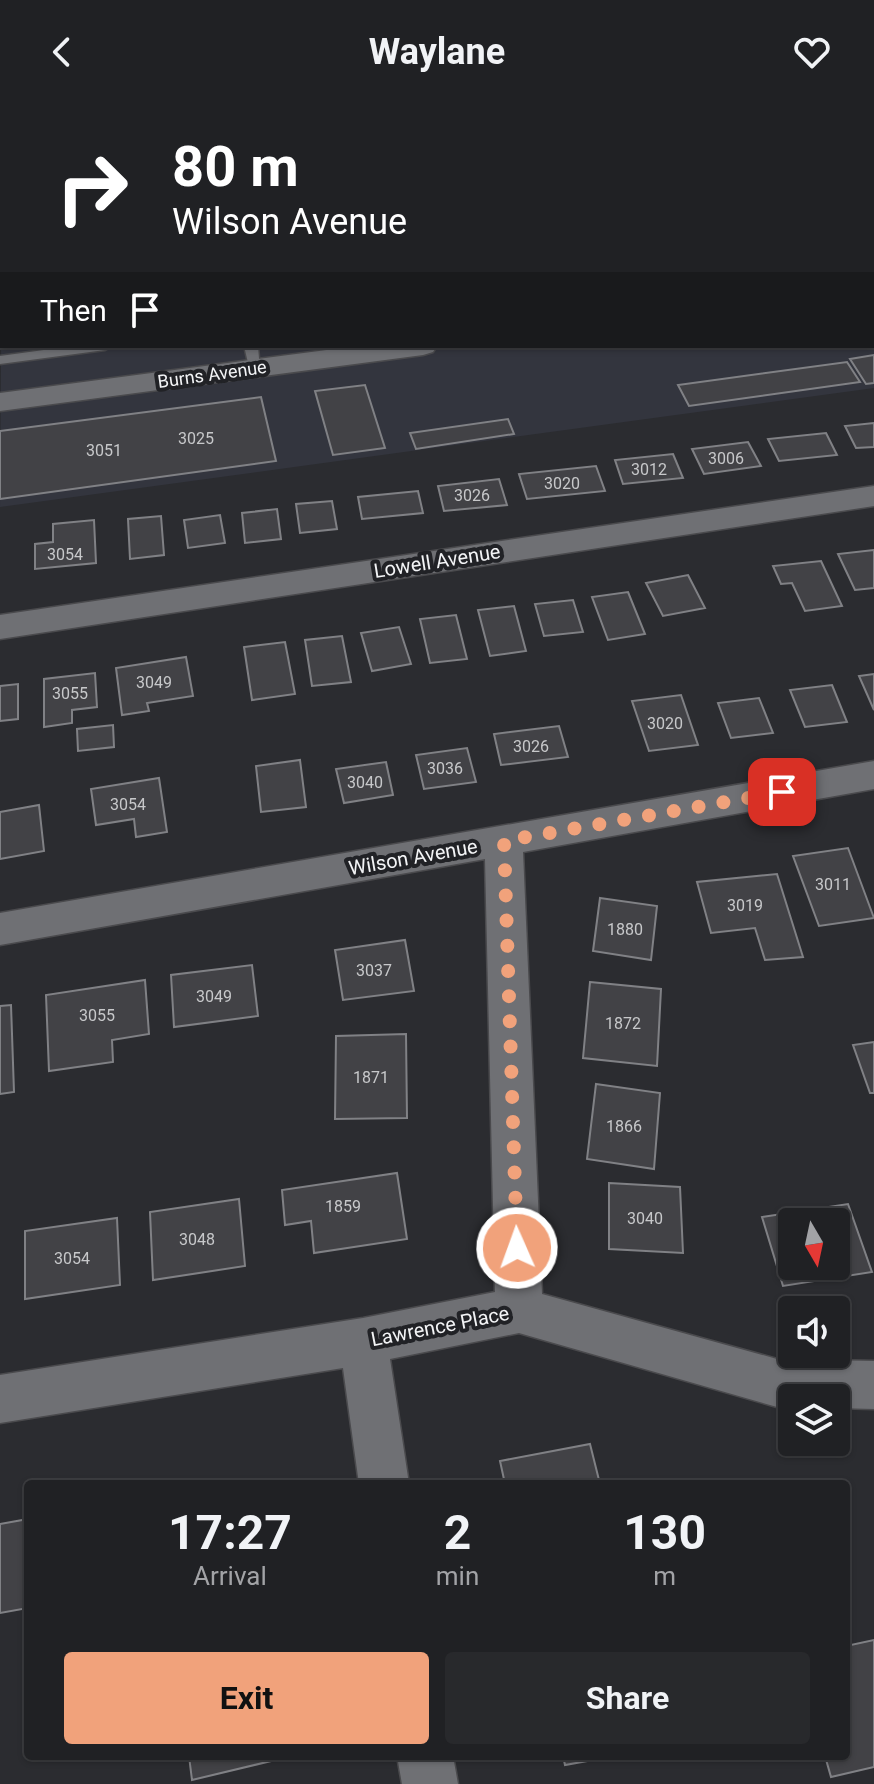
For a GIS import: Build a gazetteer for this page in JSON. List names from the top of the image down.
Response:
{
  "streets": {
    "street": [
      "Burns Avenue",
      "Lowell Avenue",
      "Wilson Avenue",
      "Lawrence Place"
    ]
  },
  "house_numbers": [
    "3025",
    "3051",
    "3006",
    "3012",
    "3020",
    "3026",
    "3054",
    "3049",
    "3055",
    "3020",
    "3026",
    "3036",
    "3040",
    "3054",
    "3011",
    "3019",
    "1880",
    "3037",
    "3049",
    "3055",
    "1872",
    "1871",
    "1866",
    "1859",
    "3040",
    "3048",
    "3054"
  ],
  "north": "bottom",
  "page": {
    "header": "Waylane",
    "turn": ["80 m", "Wilson Avenue"],
    "then": "Then",
    "eta": [
      "17:27",
      "Arrival",
      "2",
      "min",
      "130",
      "m"
    ],
    "buttons": ["Exit", "Share"]
  }
}
